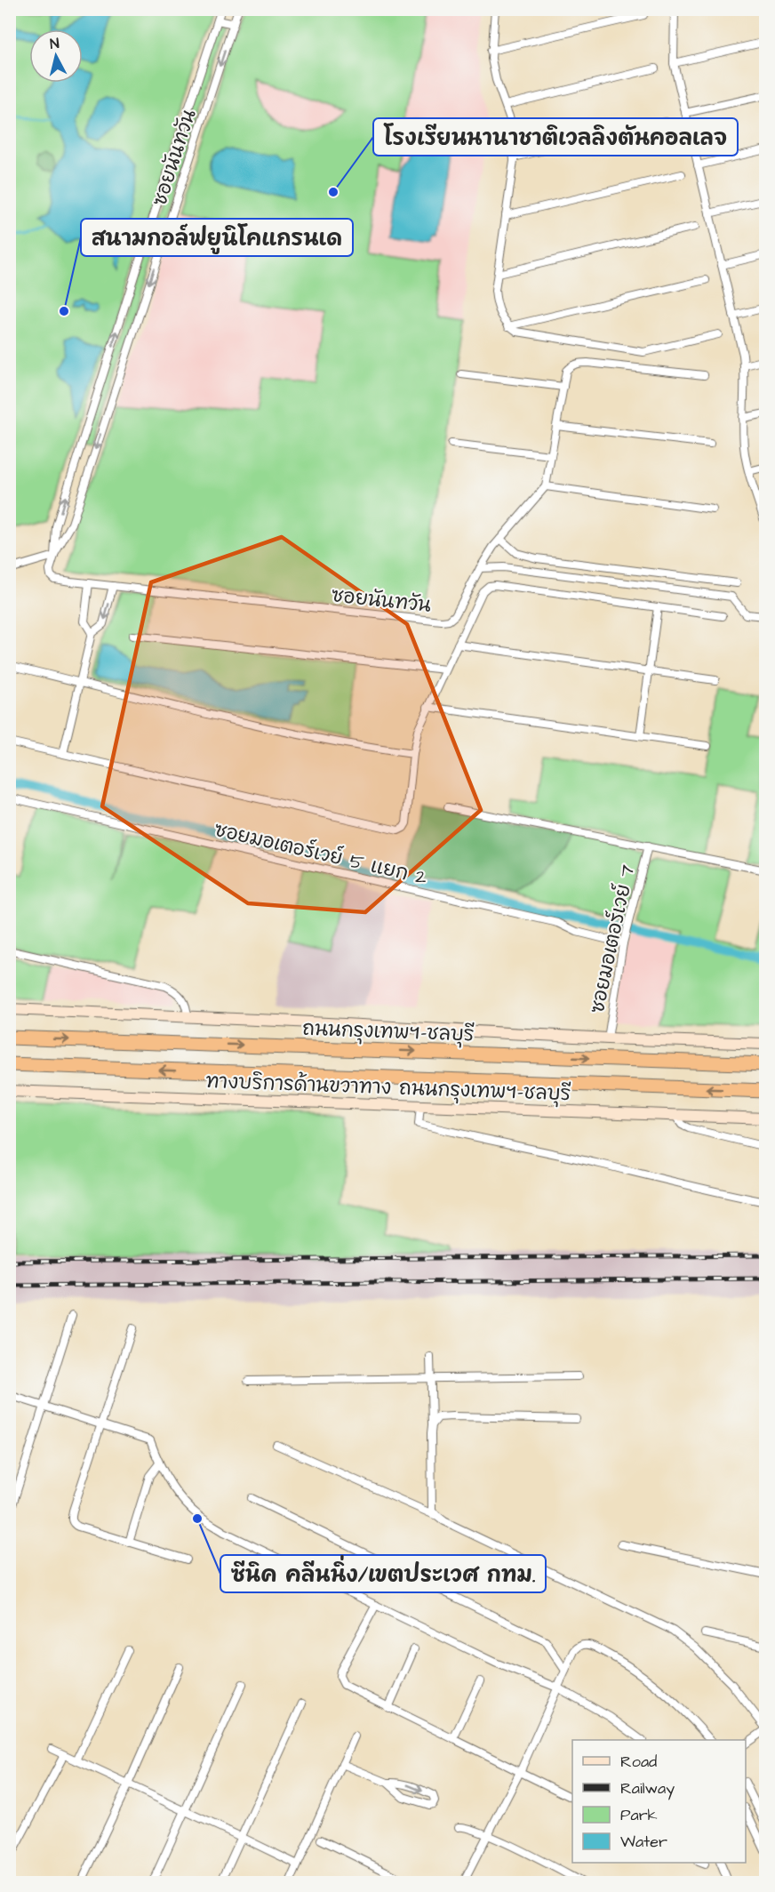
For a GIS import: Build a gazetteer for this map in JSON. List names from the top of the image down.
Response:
{
  "streets": {
    "highway": ["ถนนกรุงเทพฯ-ชลบุรี"],
    "main road": ["ทางบริการด้านขวาทาง ถนนกรุงเทพฯ-ชลบุรี"],
    "street": ["ซอยนันทวัน", "ซอยมอเตอร์เวย์ 5 แยก 2", "ซอยมอเตอร์เวย์ 7"]
  },
  "crossings": [
    ["ซอยมอเตอร์เวย์ 5 แยก 2", "ซอยมอเตอร์เวย์ 7"]
  ],
  "places": ["โรงเรียนนานาชาติเวลลิงตันคอลเลจ", "สนามกอล์ฟยูนิโคแกรนเด", "ซีนิค คลีนนิ่ง/เขตประเวศ กทม."],
  "legend": [
    "Road",
    "Railway",
    "Park",
    "Water"
  ],
  "north": "top"
}
